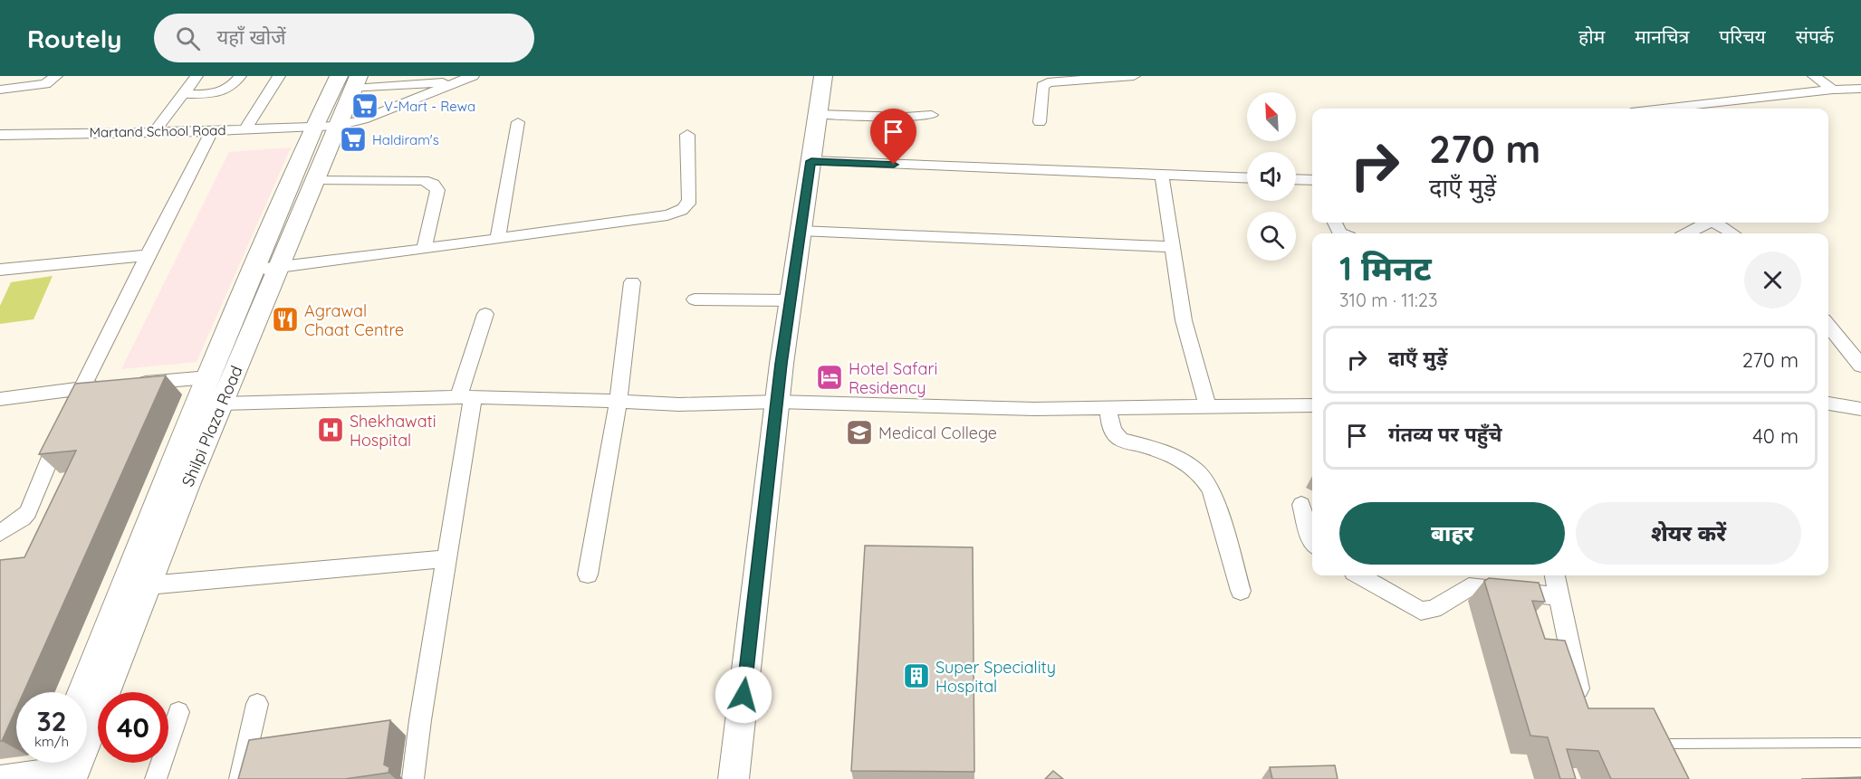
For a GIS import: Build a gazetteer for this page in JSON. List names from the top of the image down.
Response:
{
  "streets": {
    "street": ["Martand School Road", "Shilpi Plaza Road"]
  },
  "crossings": [
    ["Martand School Road", "Shilpi Plaza Road"]
  ],
  "places": {
    "supermarket": ["V-Mart - Rewa", "Haldiram's"],
    "restaurant": ["Agrawal Chaat Centre"],
    "hotel": ["Hotel Safari Residency"],
    "hospital": ["Shekhawati Hospital"],
    "school or university": ["Medical College"],
    "building": ["Super Speciality Hospital"]
  },
  "north": "top left",
  "page": {
    "header": "Routely",
    "search": "यहाँ खोजें",
    "nav": [
      "होम",
      "मानचित्र",
      "परिचय",
      "संपर्क"
    ],
    "turn": ["270 m", "दाएँ मुड़ें"],
    "heading": ["1 मिनट", "310 m · 11:23"],
    "list": [
      {
        "name": "दाएँ मुड़ें",
        "value": "270 m"
      },
      {
        "name": "गंतव्य पर पहुँचे",
        "value": "40 m"
      }
    ],
    "buttons": ["बाहर", "शेयर करें"],
    "speed": "32 km/h",
    "limit": "40"
  }
}
